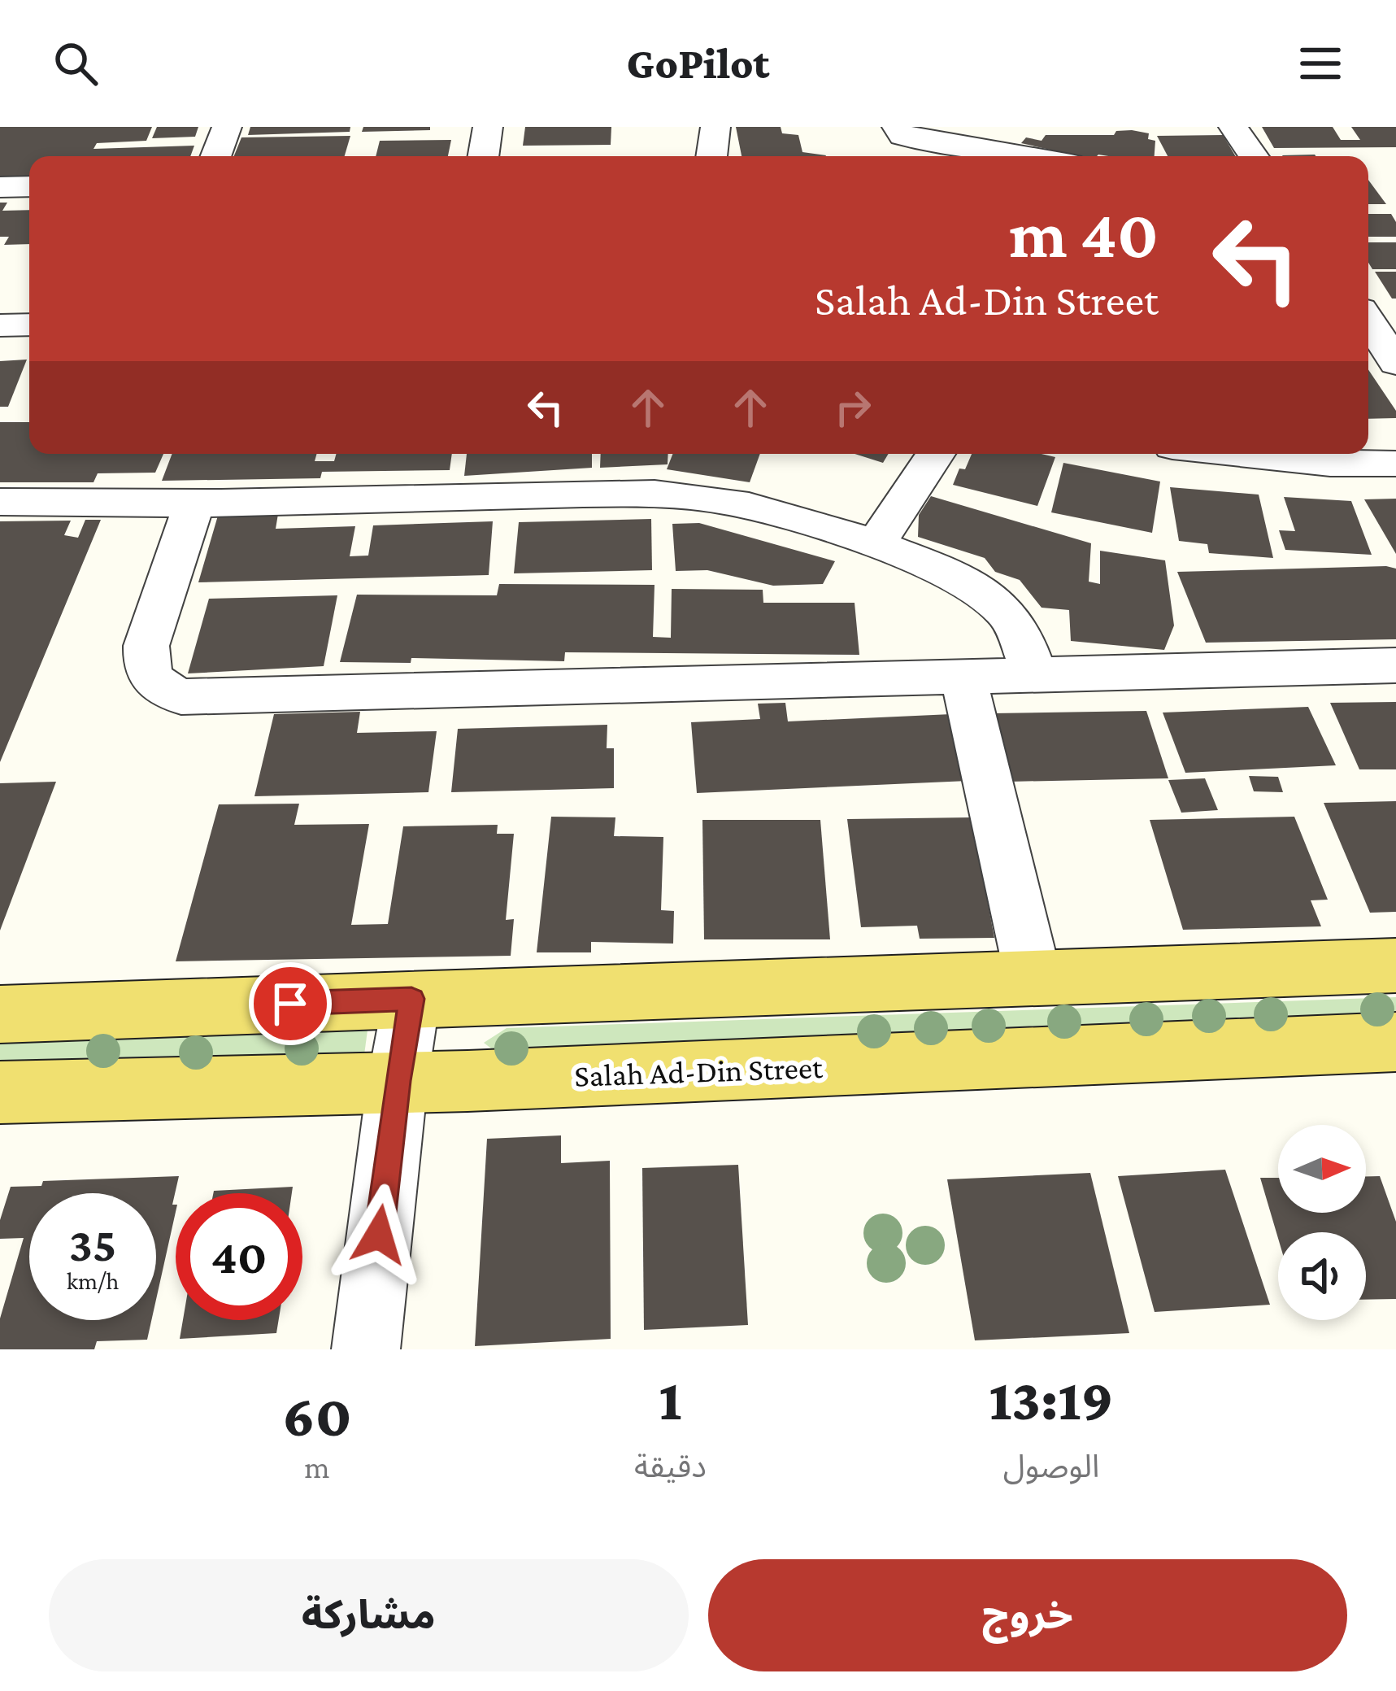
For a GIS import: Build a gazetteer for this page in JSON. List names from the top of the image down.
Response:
{
  "streets": {
    "main road": ["Salah Ad-Din Street"]
  },
  "north": "right",
  "page": {
    "header": "GoPilot",
    "turn": ["40 m", "Salah Ad-Din Street"],
    "speed": "35 km/h",
    "limit": "40",
    "eta": [
      "13:19",
      "الوصول",
      "1",
      "دقيقة",
      "60",
      "m"
    ],
    "buttons": ["خروج", "مشاركة"]
  }
}
